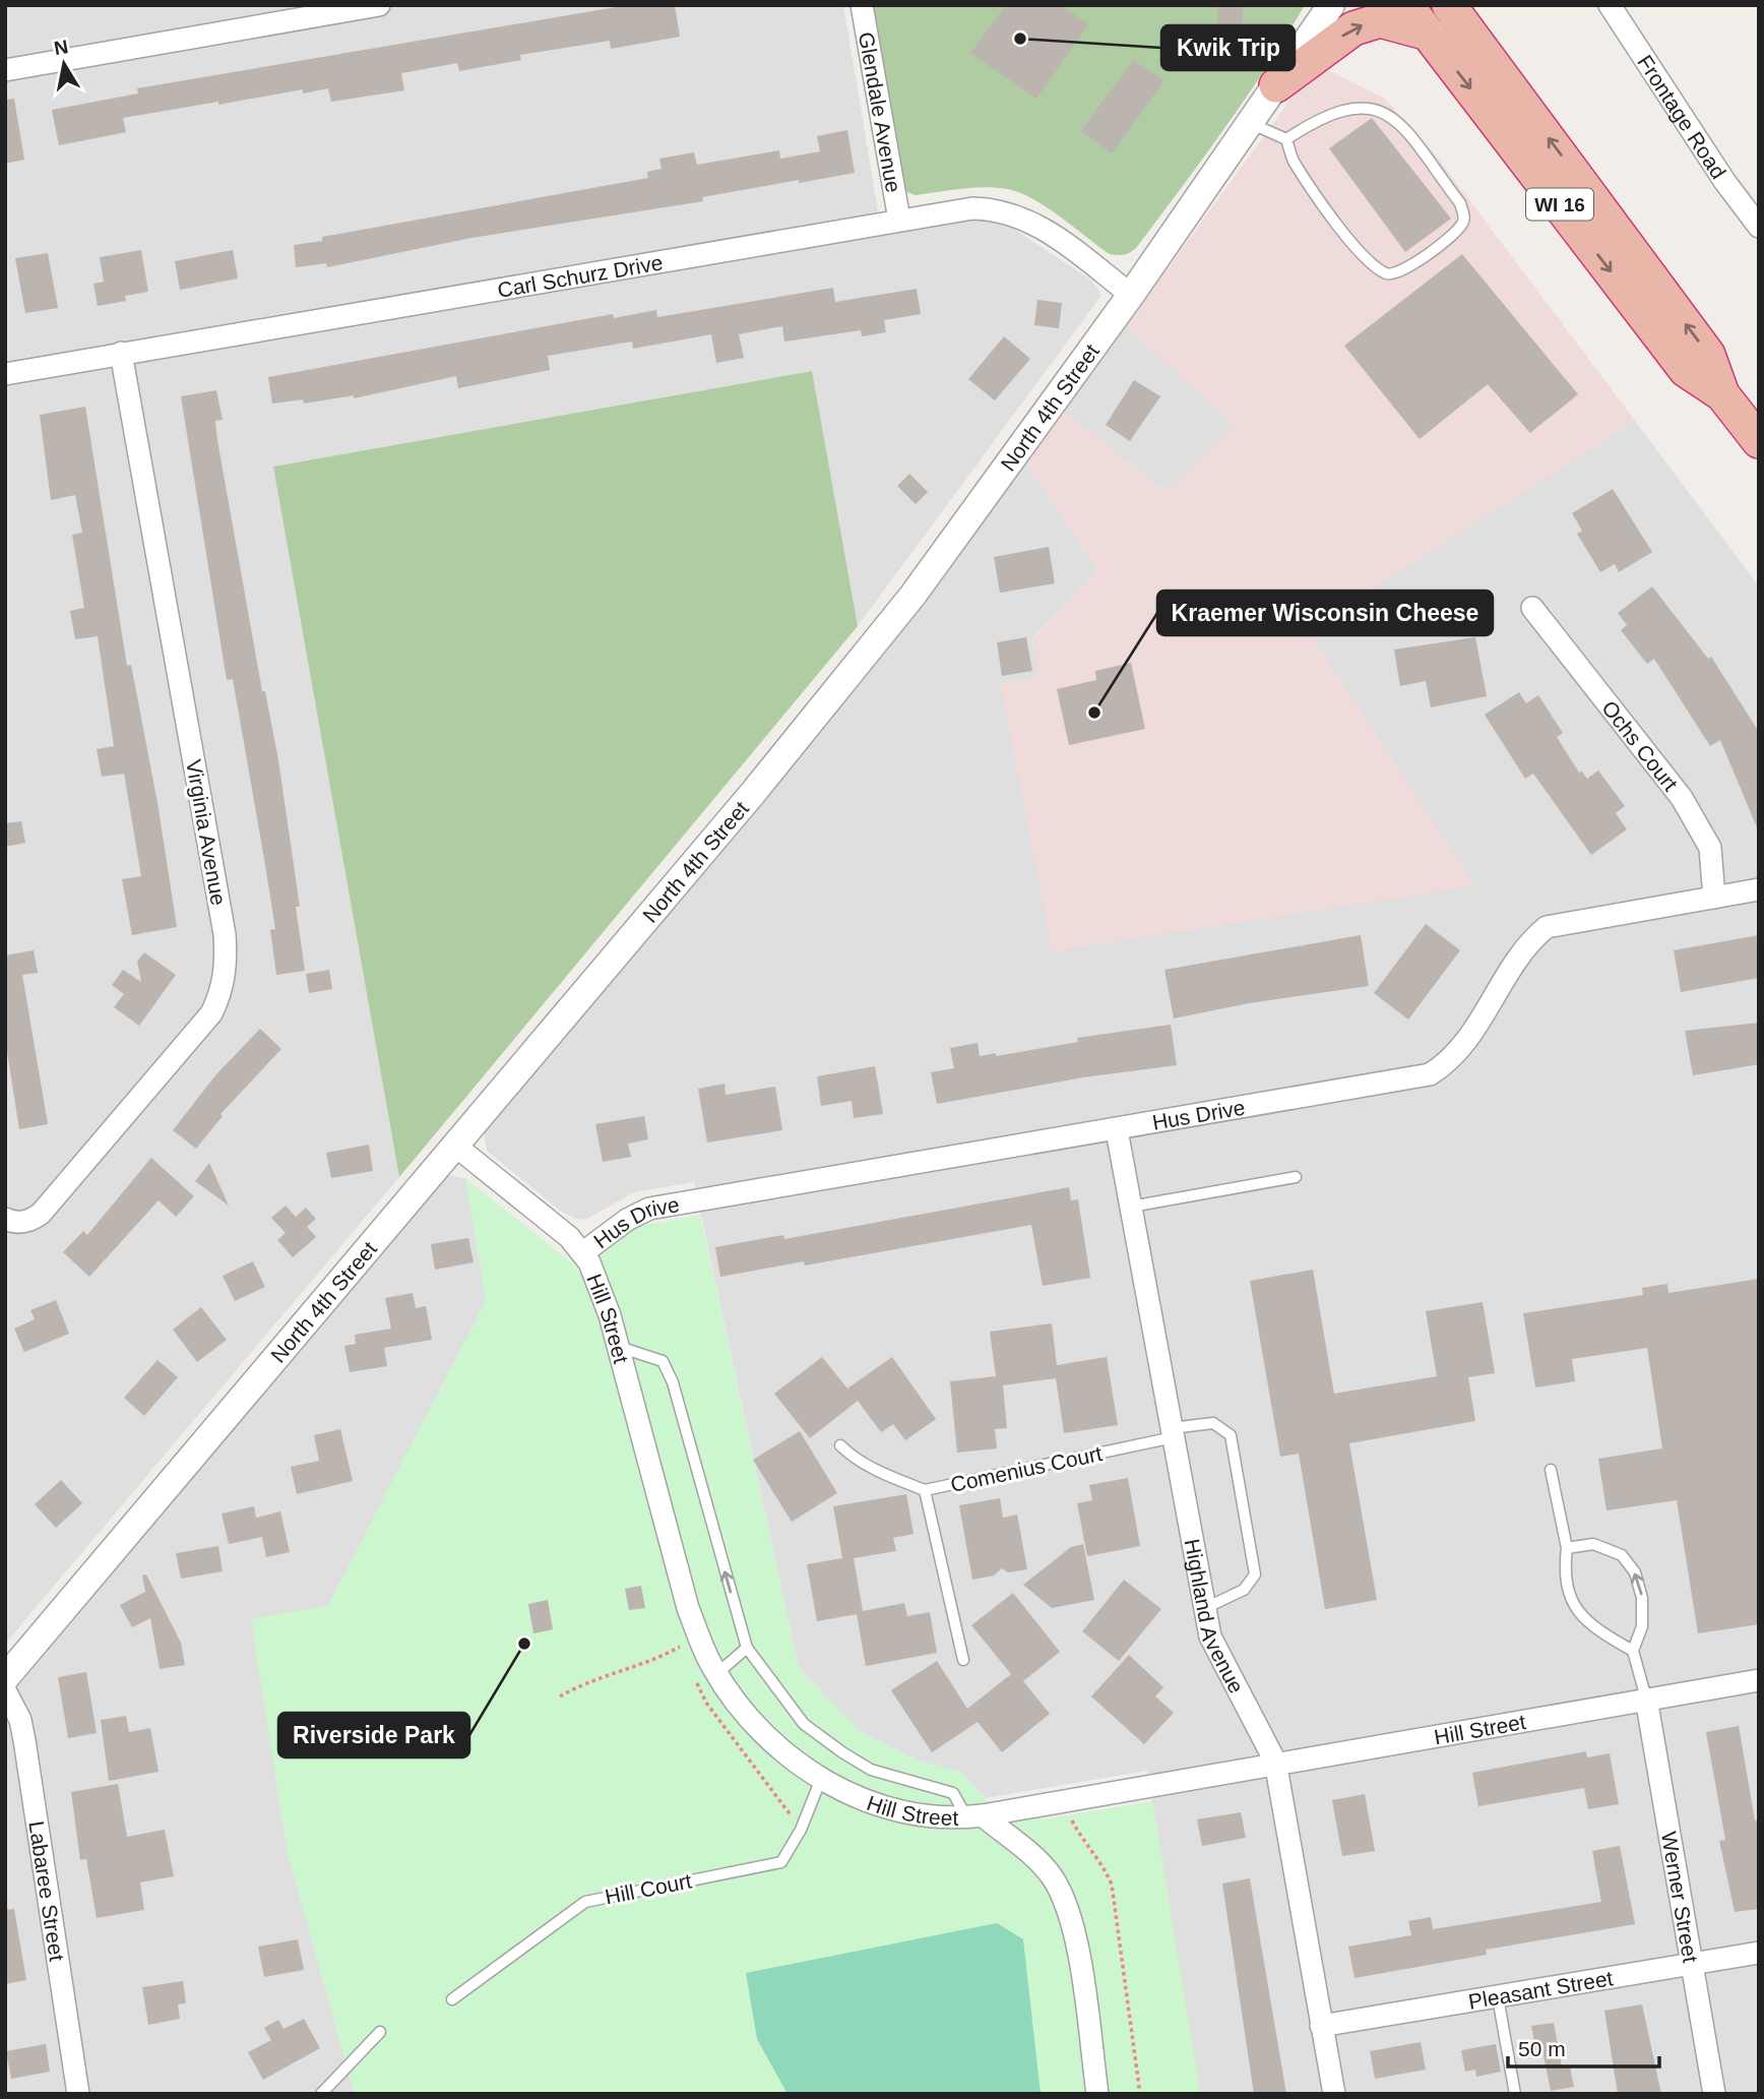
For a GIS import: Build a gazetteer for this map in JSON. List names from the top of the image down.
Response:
{
  "streets": {
    "highway": ["WI 16"],
    "street": [
      "Glendale Avenue",
      "Frontage Road",
      "Carl Schurz Drive",
      "North 4th Street",
      "Ochs Court",
      "Virginia Avenue",
      "Hus Drive",
      "Hill Street",
      "Highland Avenue",
      "Labaree Street",
      "Werner Street",
      "Pleasant Street"
    ],
    "lane": ["Comenius Court", "Hill Court"]
  },
  "crossings": [
    ["Glendale Avenue", "Carl Schurz Drive"],
    ["Carl Schurz Drive", "North 4th Street"],
    ["Carl Schurz Drive", "Virginia Avenue"],
    ["North 4th Street", "Hill Street"],
    ["Ochs Court", "Hus Drive"],
    ["Hus Drive", "Hill Street"],
    ["Hus Drive", "Highland Avenue"],
    ["Hill Street", "Highland Avenue"],
    ["Hill Street", "Hill Court"],
    ["Hill Street", "Werner Street"],
    ["Comenius Court", "Highland Avenue"],
    ["Highland Avenue", "Pleasant Street"],
    ["Werner Street", "Pleasant Street"]
  ],
  "places": ["Kwik Trip", "Kraemer Wisconsin Cheese", "Riverside Park"],
  "scale_bar": "50 m",
  "north": "top"
}
